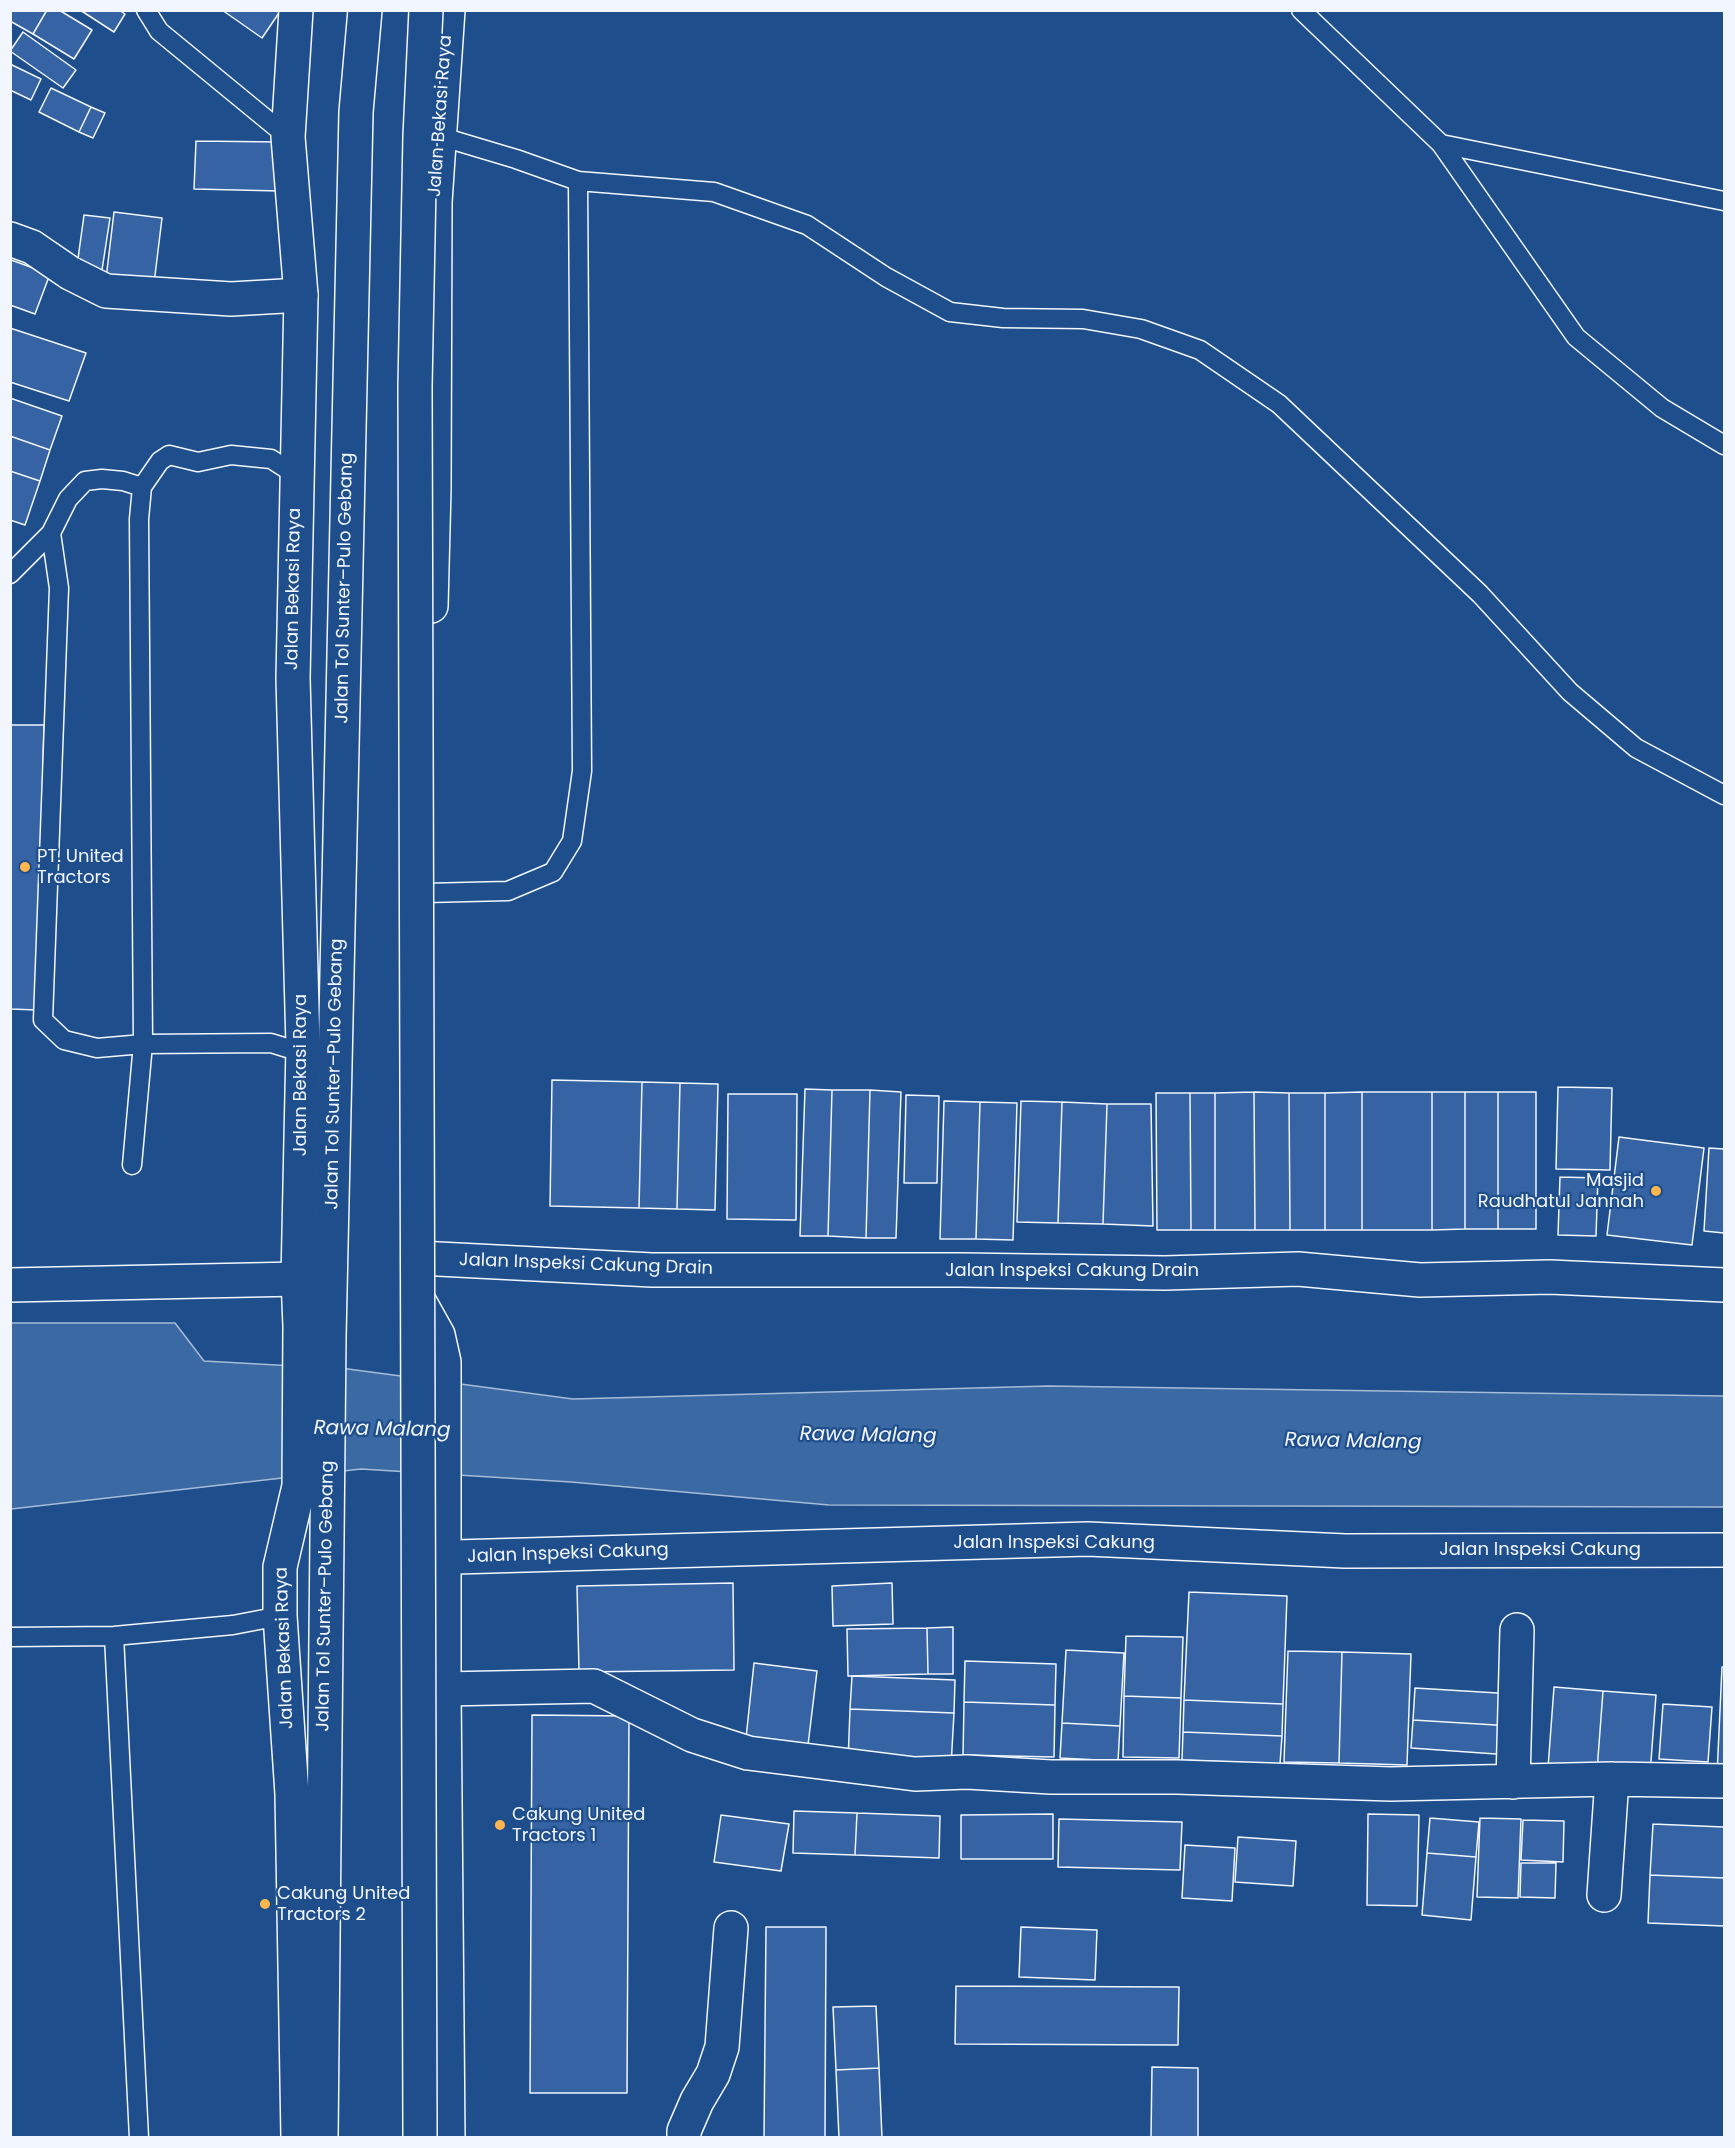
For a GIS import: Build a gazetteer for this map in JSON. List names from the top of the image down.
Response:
{
  "streets": {
    "main road": [
      "Jalan Bekasi Raya",
      "Jalan Tol Sunter–Pulo Gebang",
      "Jalan Inspeksi Cakung Drain",
      "Jalan Inspeksi Cakung"
    ]
  },
  "crossings": [
    ["Jalan Bekasi Raya", "Jalan Inspeksi Cakung Drain"],
    ["Jalan Bekasi Raya", "Jalan Inspeksi Cakung"]
  ],
  "water": ["Rawa Malang"],
  "places": [
    "PT. United Tractors",
    "Masjid Raudhatul Jannah",
    "Cakung United Tractors 1",
    "Cakung United Tractors 2"
  ]
}
